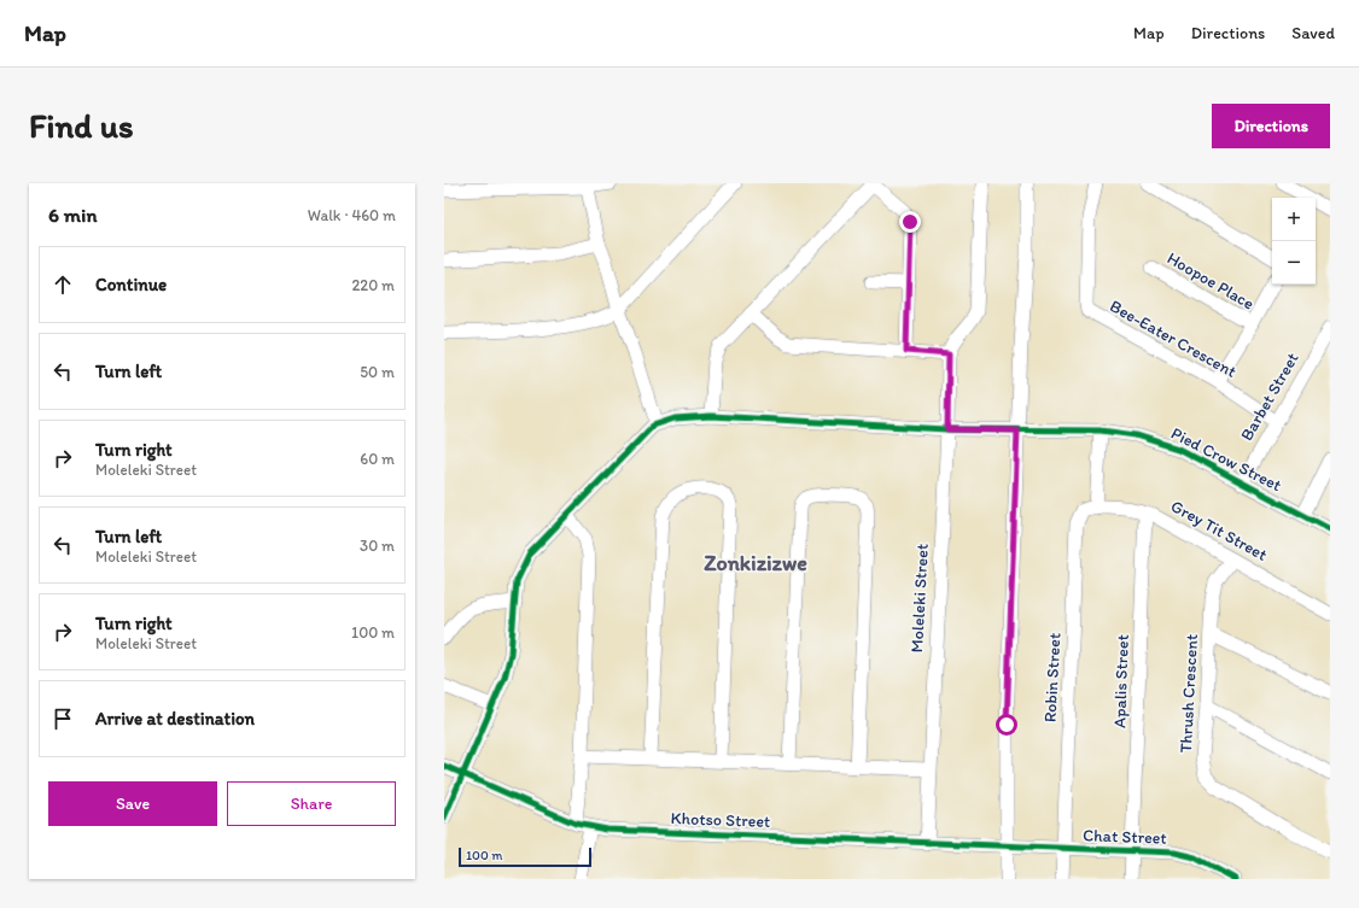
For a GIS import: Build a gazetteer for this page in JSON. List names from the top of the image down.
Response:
{
  "streets": {
    "street": [
      "Hoopoe Place",
      "Bee-Eater Crescent",
      "Barbet Street",
      "Pied Crow Street",
      "Grey Tit Street",
      "Moleleki Street",
      "Robin Street",
      "Apalis Street",
      "Thrush Crescent",
      "Khotso Street",
      "Chat Street"
    ]
  },
  "crossings": [
    ["Bee-Eater Crescent", "Barbet Street"],
    ["Barbet Street", "Pied Crow Street"],
    ["Pied Crow Street", "Moleleki Street"],
    ["Pied Crow Street", "Robin Street"],
    ["Grey Tit Street", "Robin Street"],
    ["Grey Tit Street", "Apalis Street"],
    ["Grey Tit Street", "Thrush Crescent"],
    ["Moleleki Street", "Khotso Street"],
    ["Robin Street", "Chat Street"],
    ["Apalis Street", "Chat Street"],
    ["Khotso Street", "Chat Street"]
  ],
  "districts": ["Zonkizizwe"],
  "scale_bar": "100 m",
  "page": {
    "header": "Map",
    "nav": ["Map", "Directions", "Saved"],
    "buttons": [
      "Directions",
      ["Save", "Share"]
    ],
    "title": "Find us",
    "heading": ["6 min", "Walk · 460 m"],
    "map_buttons": ["+", "−"],
    "list": [
      ["Continue", "220 m"],
      ["Turn left", "50 m"],
      ["Turn right", "Moleleki Street", "60 m"],
      ["Turn left", "Moleleki Street", "30 m"],
      ["Turn right", "Moleleki Street", "100 m"],
      "Arrive at destination"
    ],
    "scale": "100 m"
  }
}
